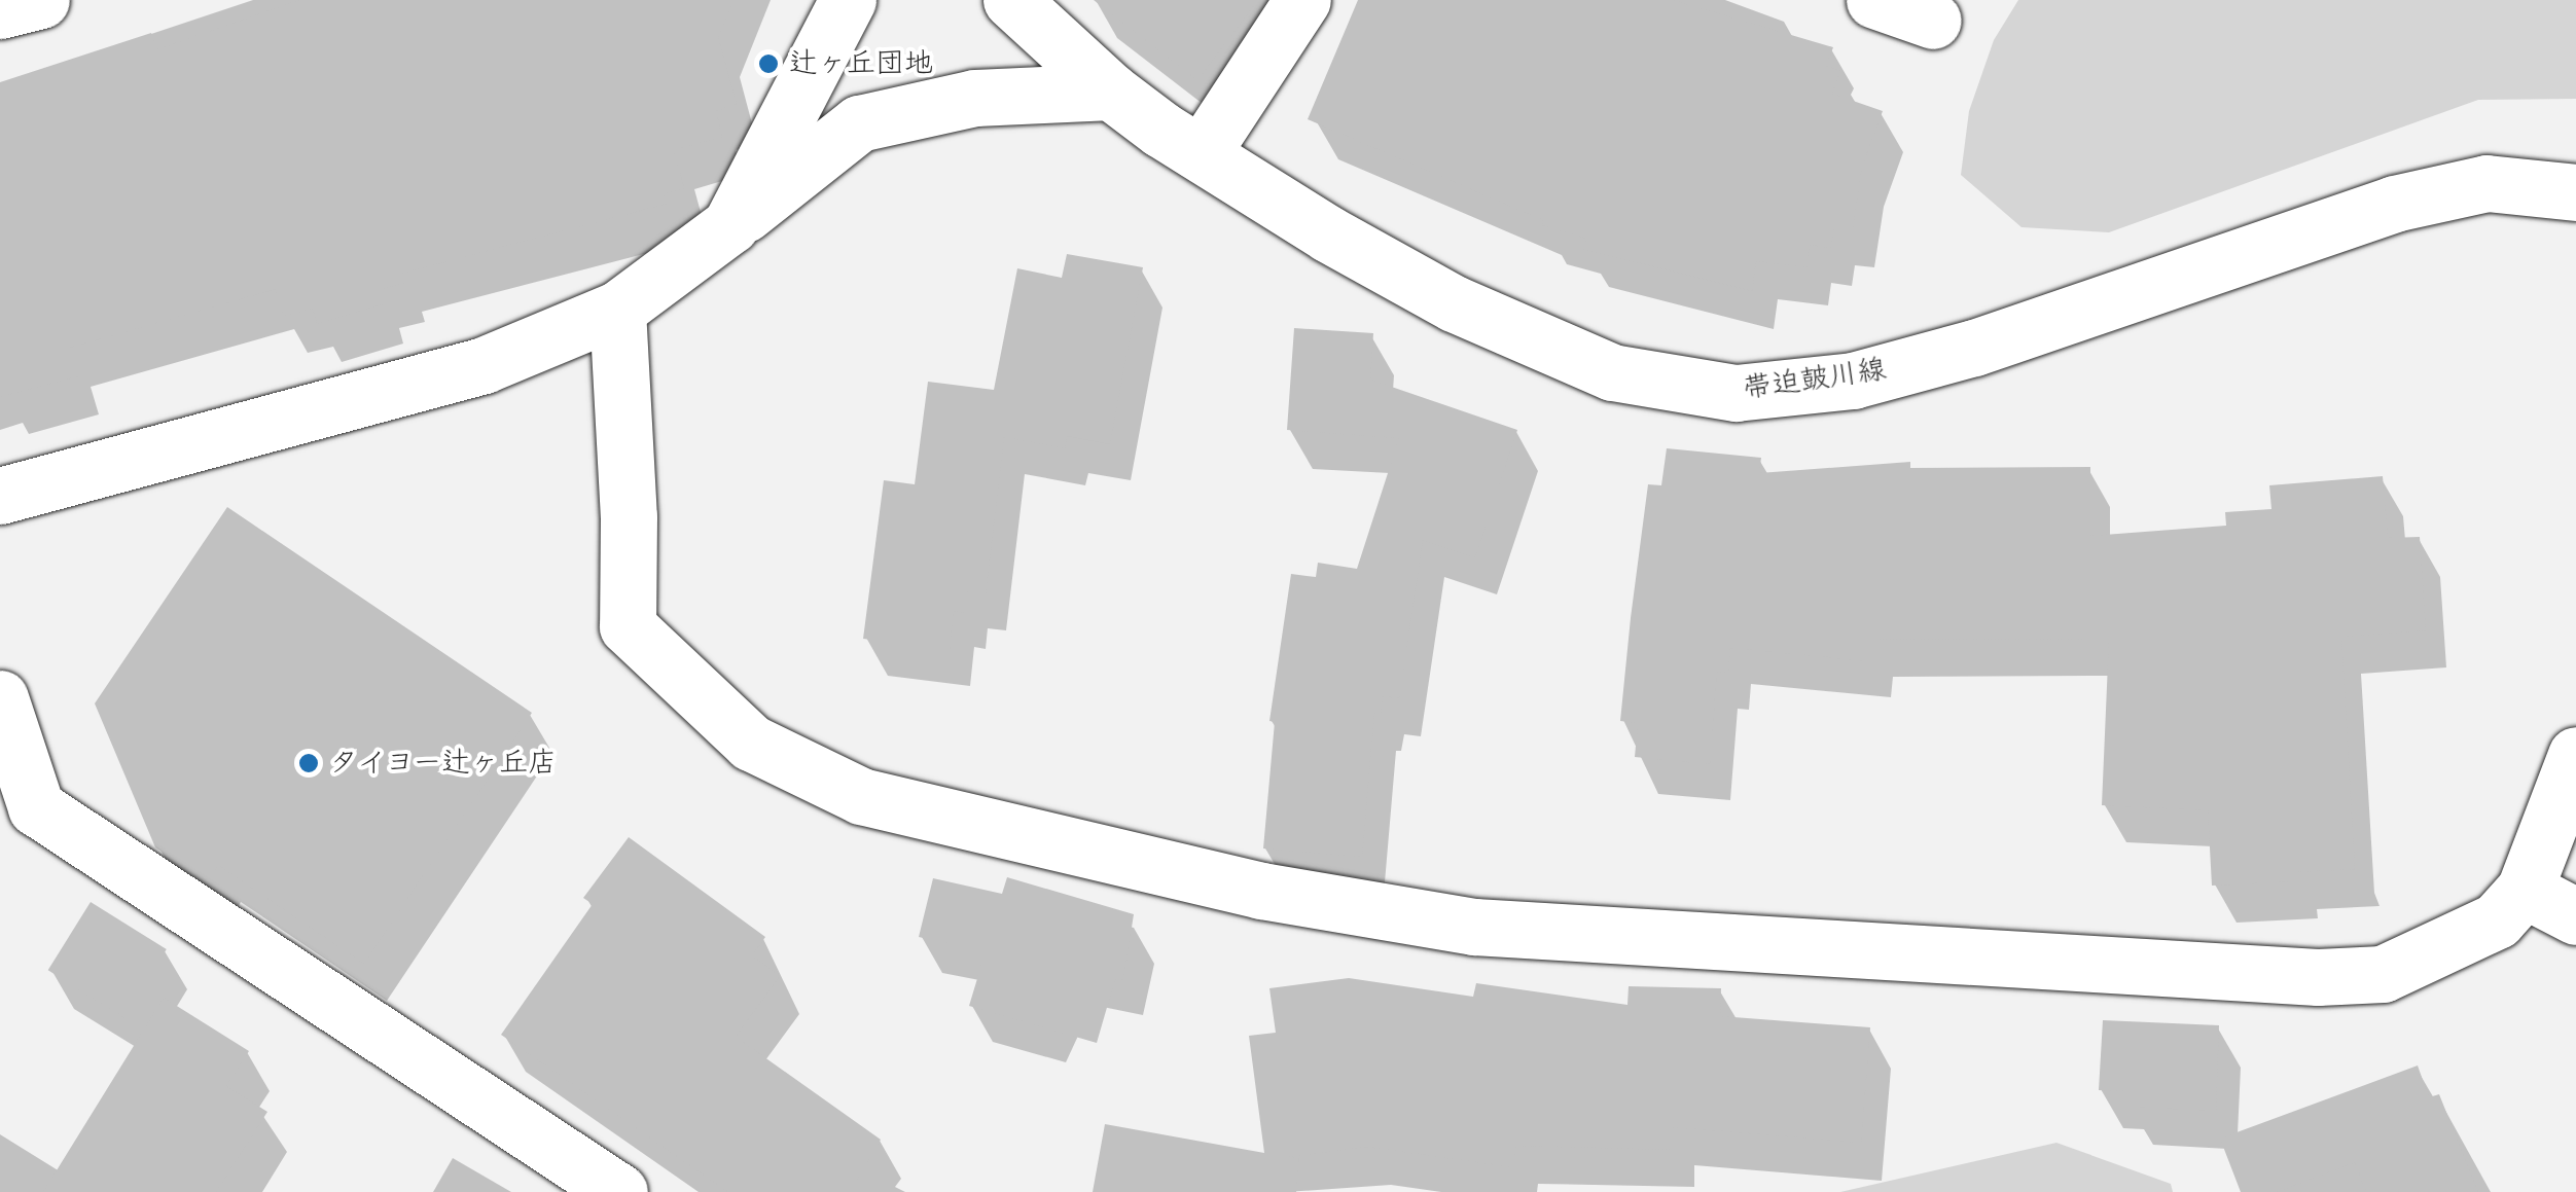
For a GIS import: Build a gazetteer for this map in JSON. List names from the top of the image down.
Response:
{
  "streets": {
    "street": ["帯迫皷川線"]
  },
  "places": ["辻ヶ丘団地", "タイヨー辻ヶ丘店"]
}
